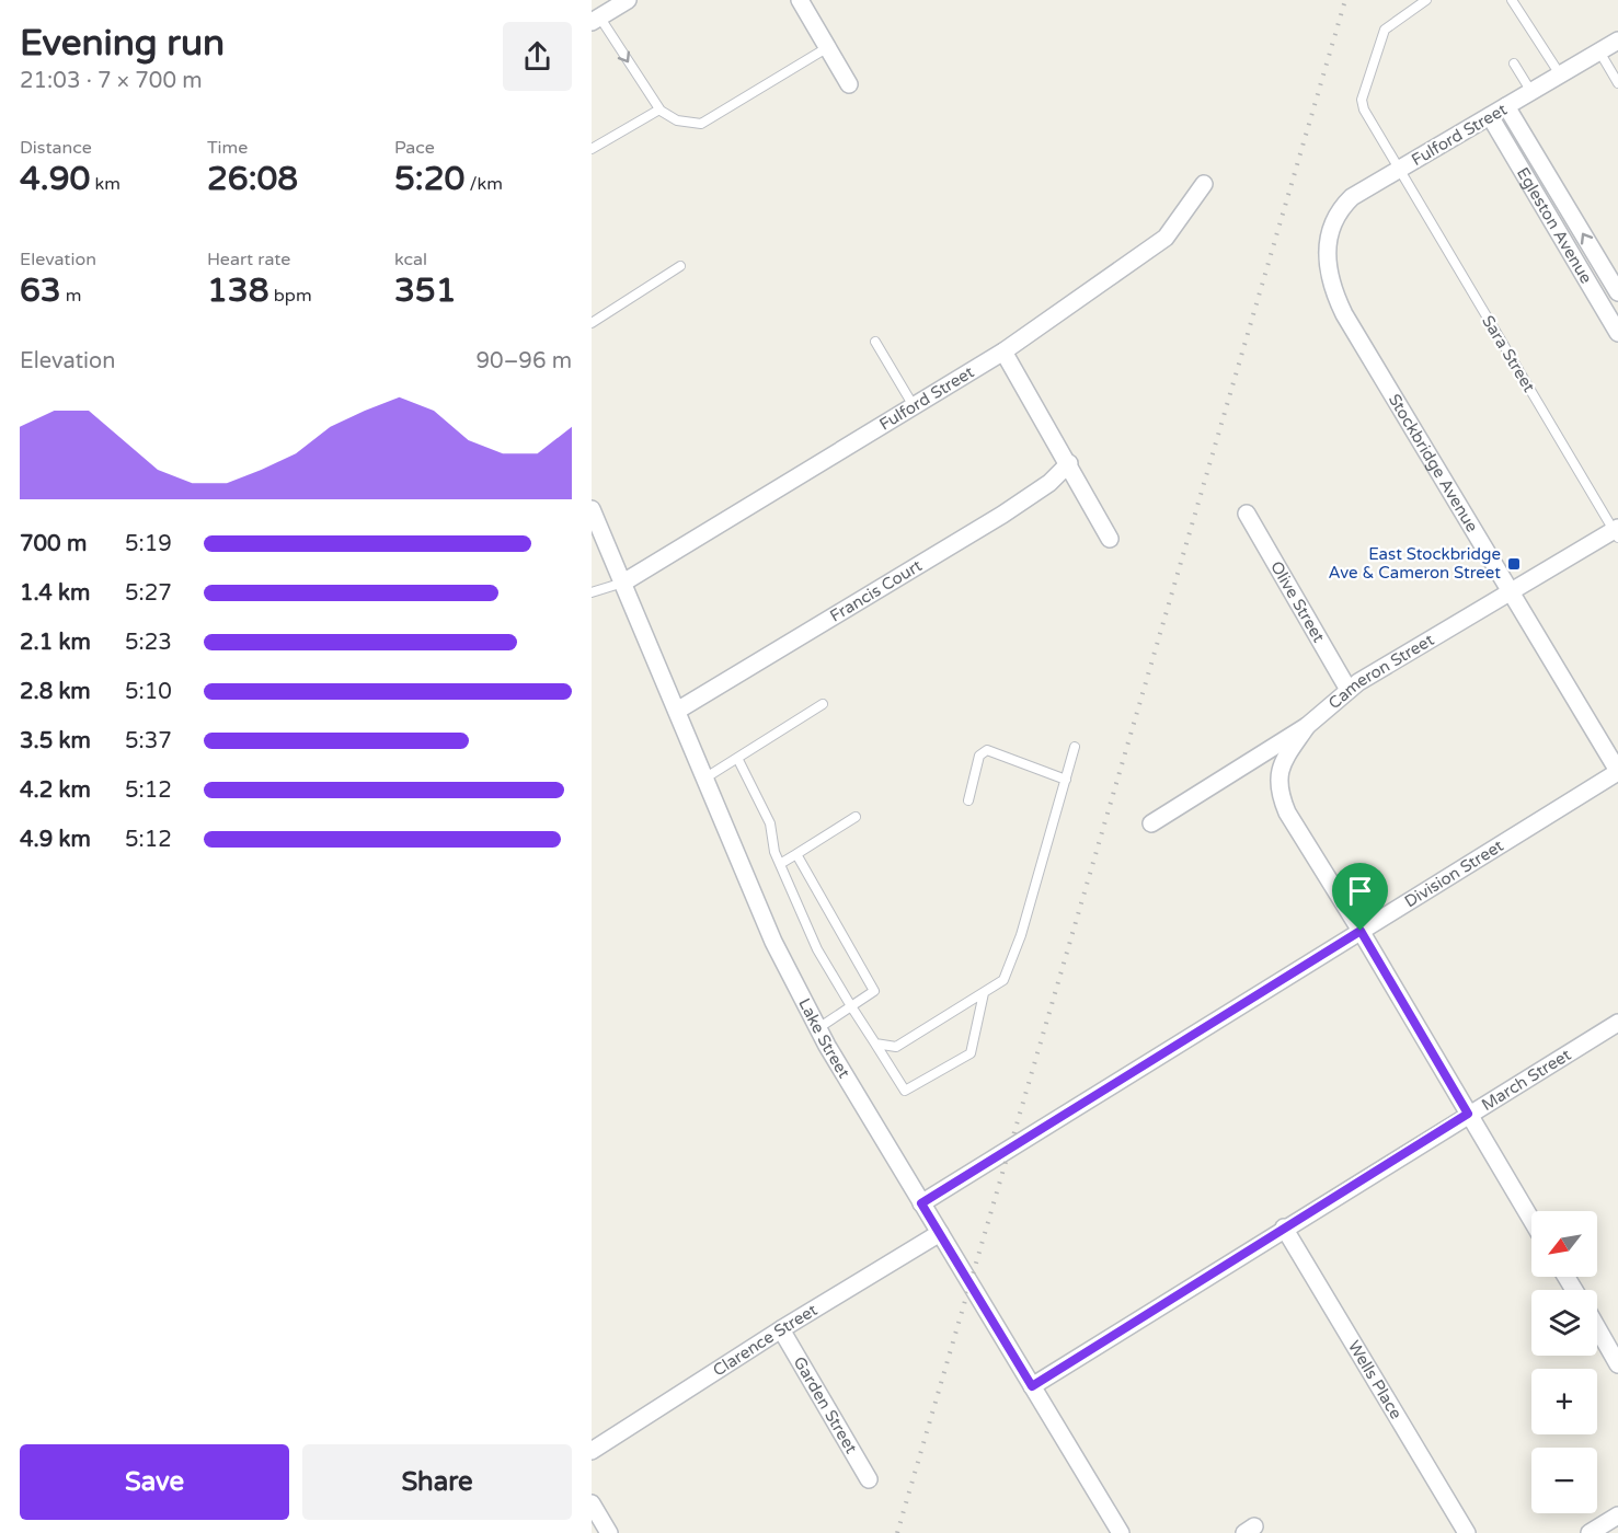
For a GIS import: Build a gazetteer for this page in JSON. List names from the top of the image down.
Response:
{
  "streets": {
    "street": [
      "Fulford Street",
      "Egleston Avenue",
      "Stockbridge Avenue",
      "Francis Court",
      "Olive Street",
      "Cameron Street",
      "Division Street",
      "Lake Street",
      "March Street",
      "Clarence Street",
      "Wells Place",
      "Garden Street"
    ],
    "lane": ["Sara Street"]
  },
  "crossings": [
    ["Fulford Street", "Egleston Avenue"],
    ["Fulford Street", "Sara Street"],
    ["Fulford Street", "Stockbridge Avenue"],
    ["Fulford Street", "Lake Street"],
    ["Sara Street", "Cameron Street"],
    ["Stockbridge Avenue", "Cameron Street"],
    ["Stockbridge Avenue", "Division Street"],
    ["Francis Court", "Lake Street"],
    ["Olive Street", "Cameron Street"],
    ["Division Street", "Lake Street"],
    ["Lake Street", "March Street"],
    ["Lake Street", "Clarence Street"],
    ["March Street", "Wells Place"],
    ["Clarence Street", "Garden Street"]
  ],
  "places": {
    "transit": ["East Stockbridge Ave & Cameron Street"]
  },
  "north": "bottom left",
  "page": {
    "heading": ["Evening run", "21:03 · 7 × 700 m"],
    "stats": [
      ["Distance", "4.90 km"],
      ["Time", "26:08"],
      ["Pace", "5:20 /km"],
      ["Elevation", "63 m"],
      ["Heart rate", "138 bpm"],
      ["kcal", "351"]
    ],
    "chart": ["Elevation", "90–96 m"],
    "list": [
      {
        "name": "700 m",
        "note": "5:19"
      },
      {
        "name": "1.4 km",
        "note": "5:27"
      },
      {
        "name": "2.1 km",
        "note": "5:23"
      },
      {
        "name": "2.8 km",
        "note": "5:10"
      },
      {
        "name": "3.5 km",
        "note": "5:37"
      },
      {
        "name": "4.2 km",
        "note": "5:12"
      },
      {
        "name": "4.9 km",
        "note": "5:12"
      }
    ],
    "map_buttons": ["+", "−"],
    "buttons": ["Save", "Share"]
  }
}
